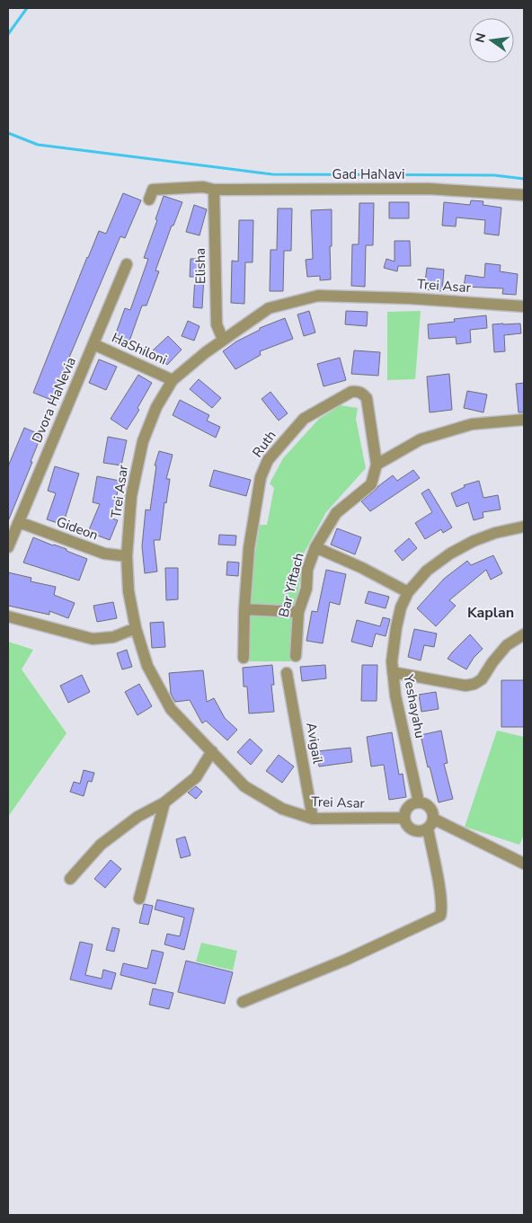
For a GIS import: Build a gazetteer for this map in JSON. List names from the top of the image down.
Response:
{
  "streets": {
    "street": [
      "Gad HaNavi",
      "Elisha",
      "Trei Asar",
      "HaShiloni",
      "Dvora HaNevia",
      "Ruth",
      "Gideon",
      "Bar Yiftach",
      "Yeshayahu",
      "Avigail"
    ]
  },
  "crossings": [
    ["Gad HaNavi", "Elisha"],
    ["Elisha", "Trei Asar"],
    ["Trei Asar", "HaShiloni"],
    ["Trei Asar", "Gideon"],
    ["Trei Asar", "Yeshayahu"],
    ["Trei Asar", "Avigail"],
    ["HaShiloni", "Dvora HaNevia"],
    ["Dvora HaNevia", "Gideon"],
    ["Ruth", "Bar Yiftach"],
    ["Bar Yiftach", "Yeshayahu"]
  ],
  "districts": ["Kaplan"],
  "north": "left"
}
